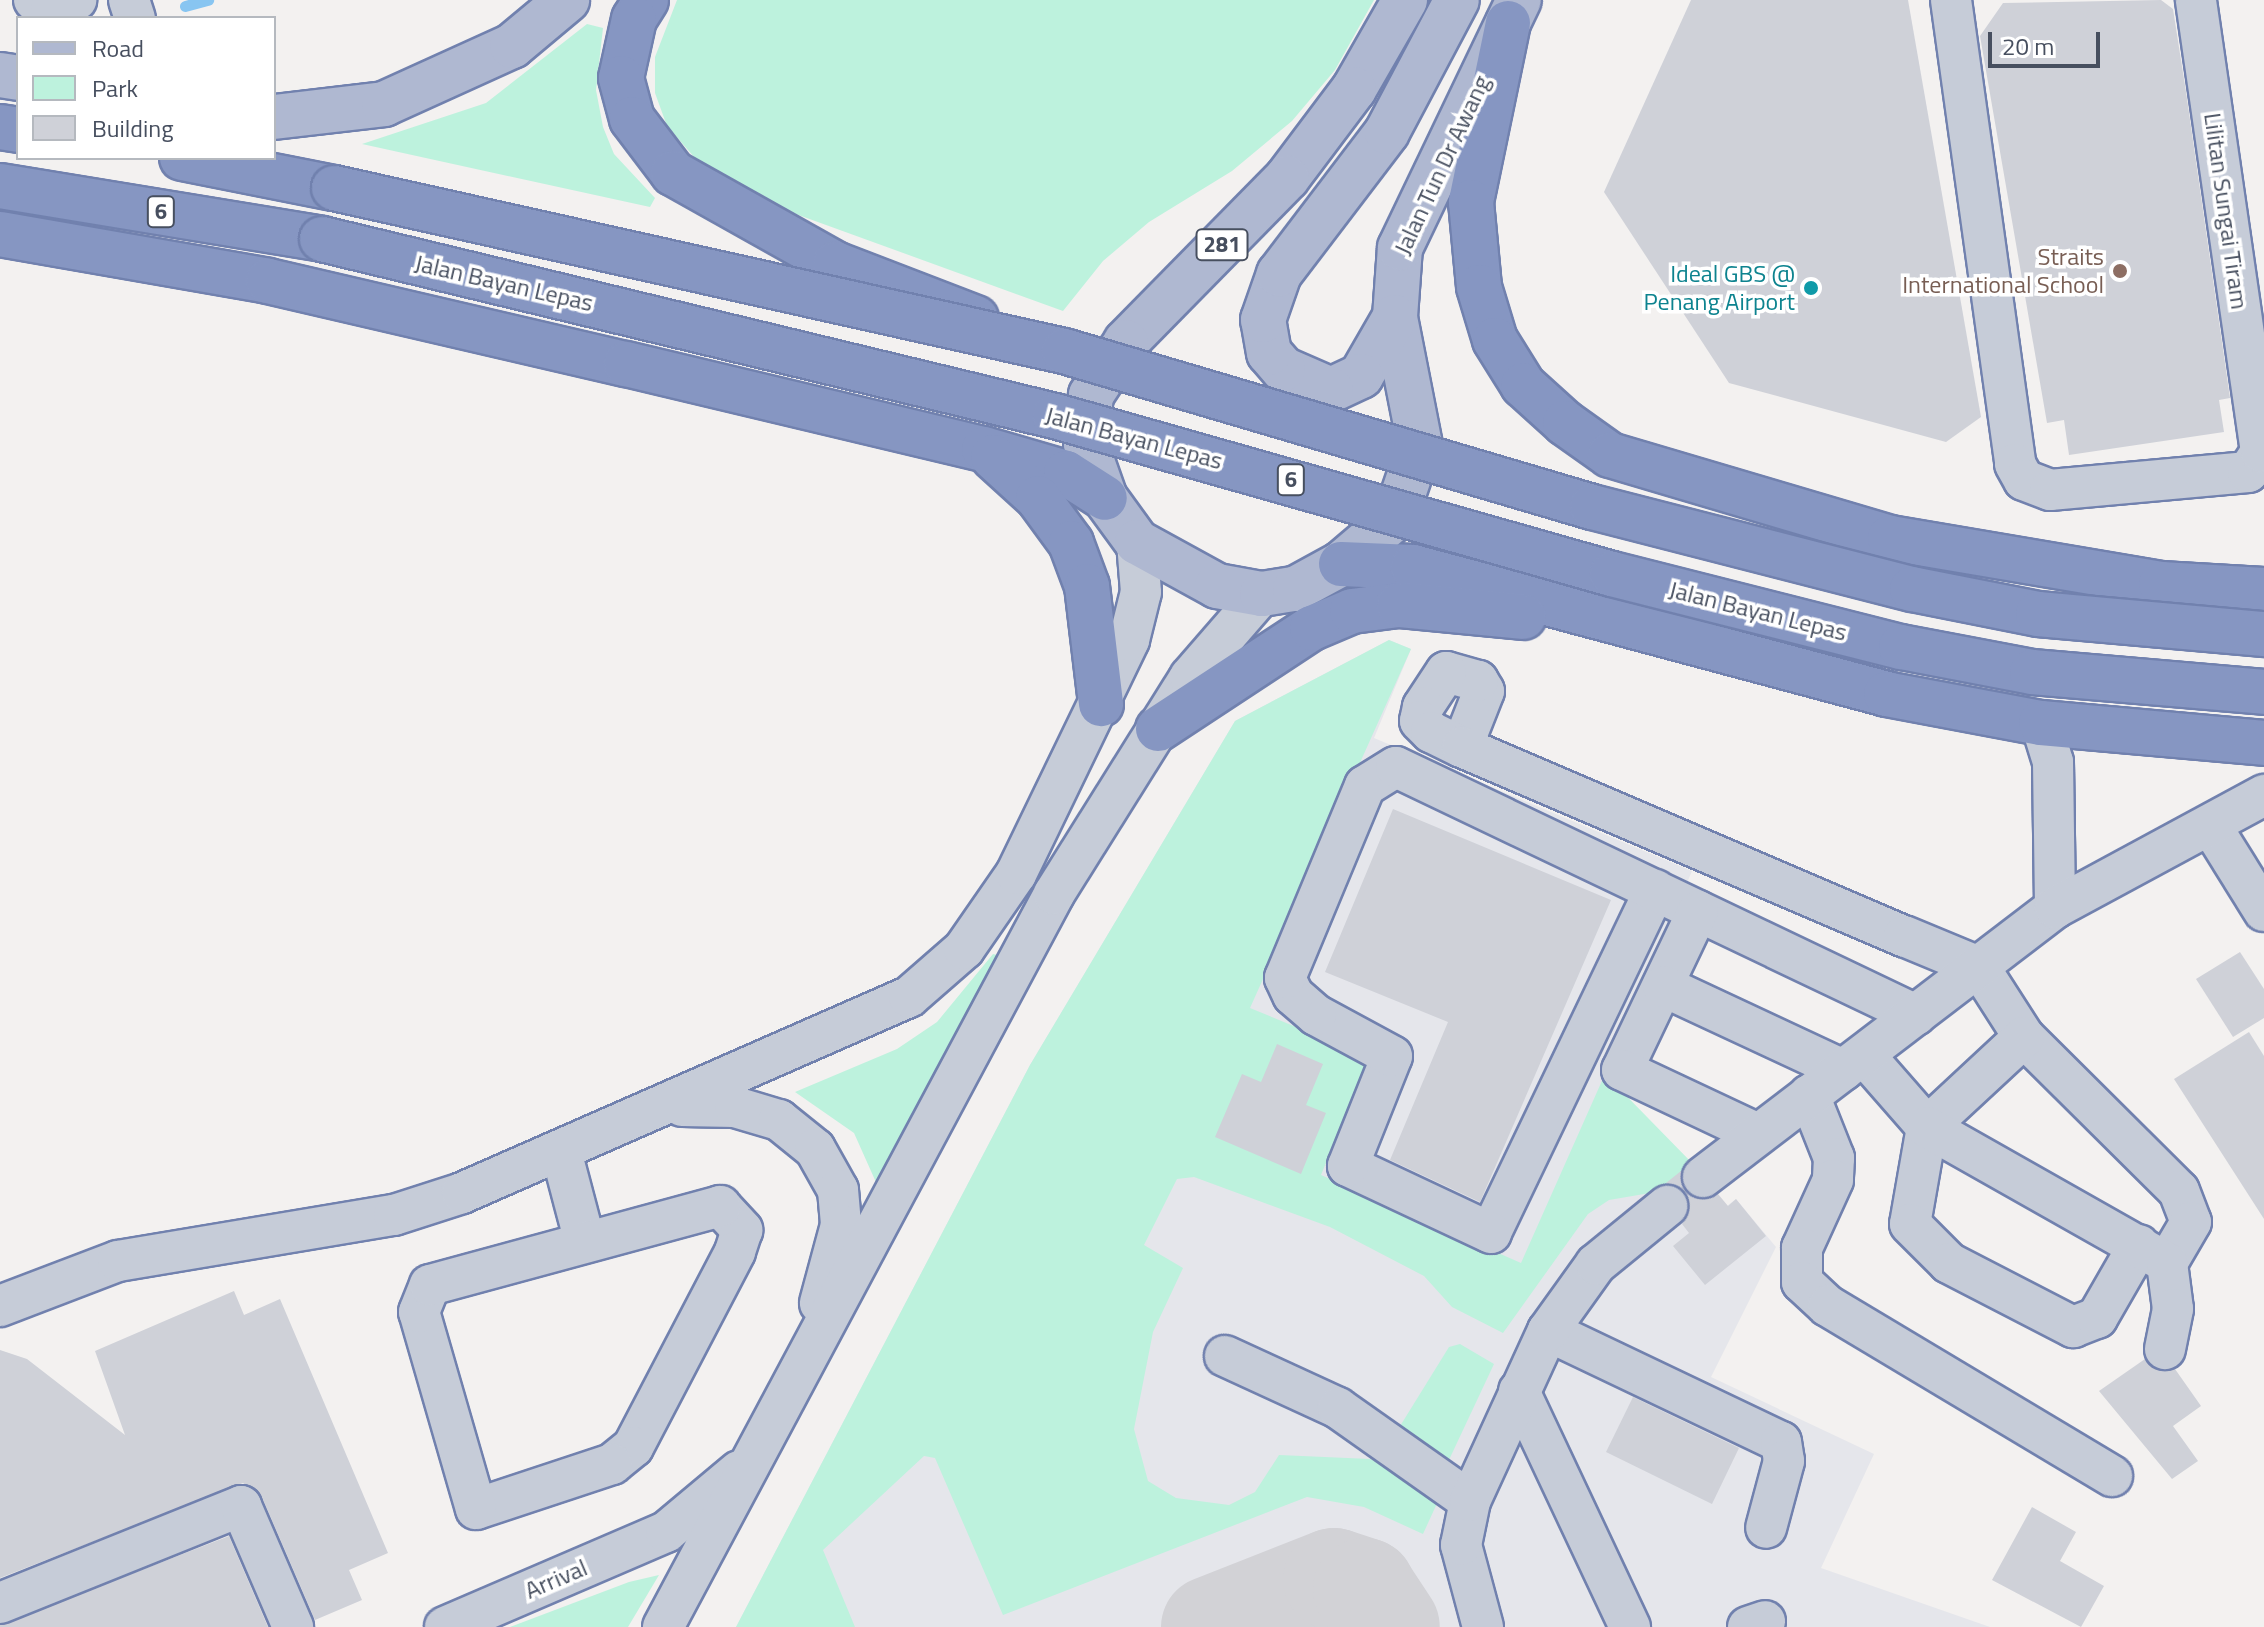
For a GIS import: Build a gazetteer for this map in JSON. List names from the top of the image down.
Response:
{
  "streets": {
    "highway": ["6", "Jalan Bayan Lepas"],
    "main road": ["Jalan Tun Dr Awang", "281"],
    "street": ["Lilitan Sungai Tiram", "Arrival"]
  },
  "places": ["Straits International School", "Ideal GBS @ Penang Airport"],
  "legend": ["Road", "Park", "Building"],
  "scale_bar": "20 m"
}
